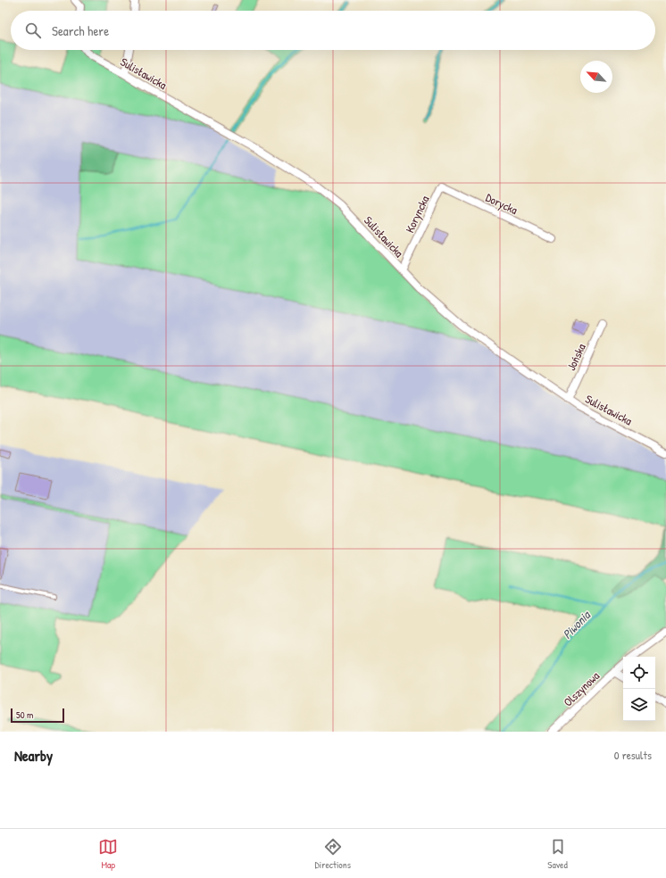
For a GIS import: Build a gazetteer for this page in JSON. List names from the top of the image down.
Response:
{
  "streets": {
    "street": [
      "Sulisławicka",
      "Dorycka",
      "Koryncka",
      "Jońska",
      "Olszynowa"
    ]
  },
  "crossings": [
    ["Sulisławicka", "Koryncka"],
    ["Sulisławicka", "Jońska"],
    ["Dorycka", "Koryncka"]
  ],
  "water": ["Piwonia"],
  "scale_bar": "50 m",
  "north": "top left",
  "page": {
    "search": "Search here",
    "scale": "50 m",
    "heading": ["Nearby", "0 results"],
    "nav": ["Map", "Directions", "Saved"]
  }
}
